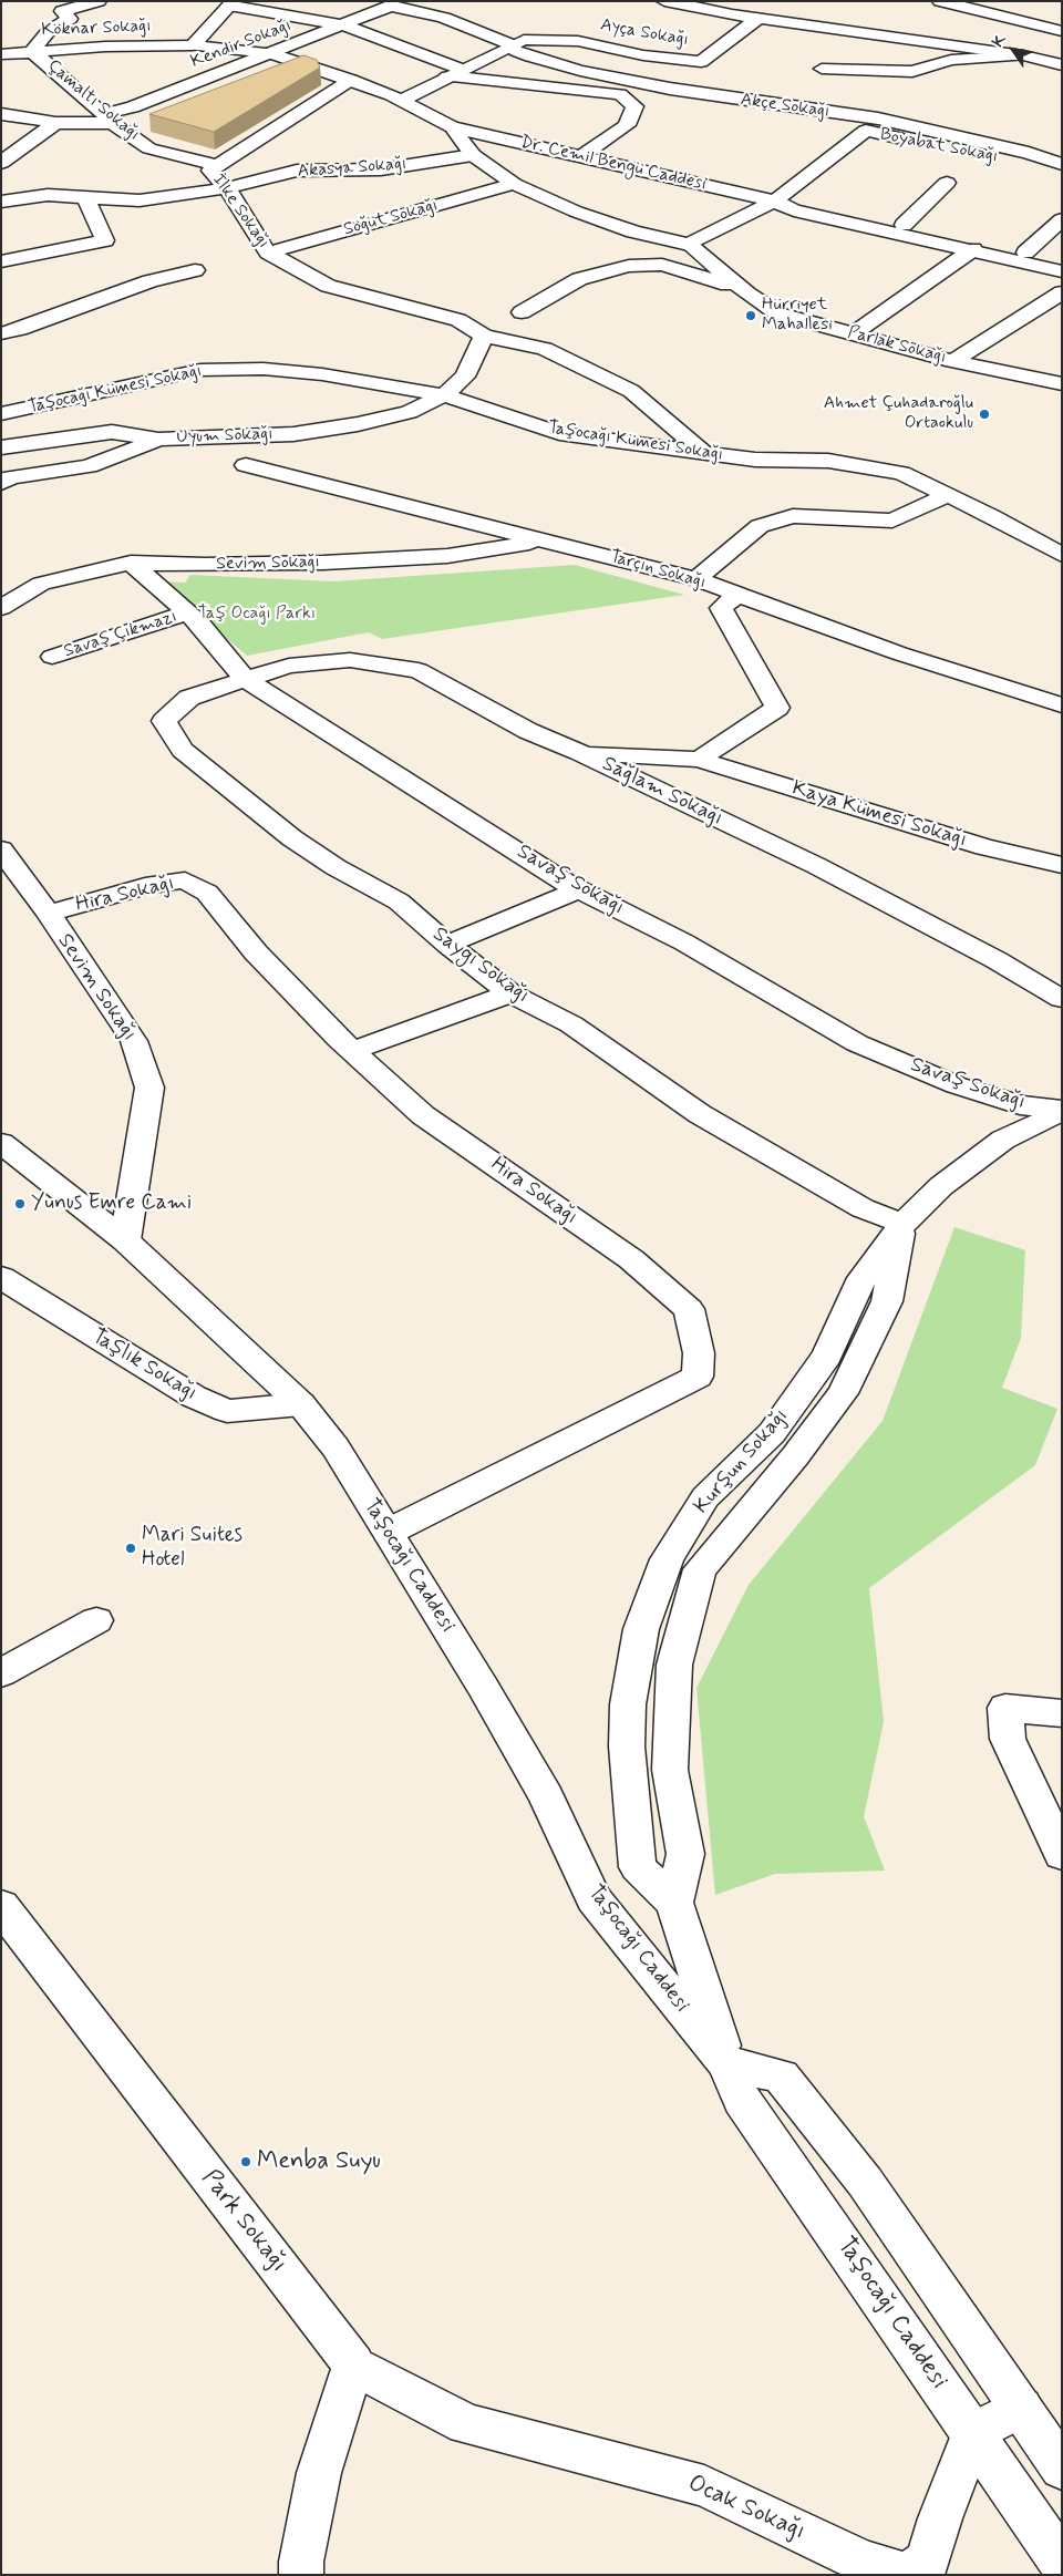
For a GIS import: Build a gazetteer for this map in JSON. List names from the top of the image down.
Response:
{
  "streets": {
    "street": [
      "Köknar Sokağı",
      "Ayça Sokağı",
      "Kendir Sokağı",
      "Çamaltı Sokağı",
      "Akçe Sokağı",
      "Boyabat Sokağı",
      "Dr. Cemil Bengü Caddesi",
      "Akasya Sokağı",
      "İlke Sokağı",
      "Söğüt Sokağı",
      "Parlak Sokağı",
      "Taşocağı Kümesi Sokağı",
      "Uyum Sokağı",
      "Sevim Sokağı",
      "Tarçın Sokağı",
      "Savaş Çıkmazı",
      "Sağlam Sokağı",
      "Kaya Kümesi Sokağı",
      "Savaş Sokağı",
      "Hira Sokağı",
      "Saygı Sokağı",
      "Taşlık Sokağı",
      "Kurşun Sokağı",
      "Taşocağı Caddesi",
      "Park Sokağı",
      "Ocak Sokağı"
    ]
  },
  "crossings": [
    ["Köknar Sokağı", "Kendir Sokağı"],
    ["Köknar Sokağı", "Çamaltı Sokağı"],
    ["Ayça Sokağı", "Akçe Sokağı"],
    ["Kendir Sokağı", "Çamaltı Sokağı"],
    ["Kendir Sokağı", "Akçe Sokağı"],
    ["Çamaltı Sokağı", "İlke Sokağı"],
    ["Boyabat Sokağı", "Dr. Cemil Bengü Caddesi"],
    ["Dr. Cemil Bengü Caddesi", "Akasya Sokağı"],
    ["Akasya Sokağı", "İlke Sokağı"],
    ["İlke Sokağı", "Söğüt Sokağı"],
    ["İlke Sokağı", "Uyum Sokağı"],
    ["Taşocağı Kümesi Sokağı", "Uyum Sokağı"],
    ["Uyum Sokağı", "Tarçın Sokağı"],
    ["Sevim Sokağı", "Tarçın Sokağı"],
    ["Sevim Sokağı", "Savaş Sokağı"],
    ["Sevim Sokağı", "Hira Sokağı"],
    ["Sevim Sokağı", "Taşocağı Caddesi"],
    ["Savaş Çıkmazı", "Savaş Sokağı"],
    ["Sağlam Sokağı", "Kaya Kümesi Sokağı"],
    ["Sağlam Sokağı", "Savaş Sokağı"],
    ["Sağlam Sokağı", "Saygı Sokağı"],
    ["Savaş Sokağı", "Saygı Sokağı"],
    ["Savaş Sokağı", "Kurşun Sokağı"],
    ["Hira Sokağı", "Taşocağı Caddesi"],
    ["Saygı Sokağı", "Kurşun Sokağı"],
    ["Taşlık Sokağı", "Taşocağı Caddesi"],
    ["Kurşun Sokağı", "Taşocağı Caddesi"],
    ["Taşocağı Caddesi", "Ocak Sokağı"],
    ["Park Sokağı", "Ocak Sokağı"]
  ],
  "parks": ["Taş Ocağı Parkı"],
  "places": [
    "Hürriyet Mahallesi",
    "Ahmet Çuhadaroğlu Ortaokulu",
    "Yunus Emre Cami",
    "Mari Suites Hotel",
    "Menba Suyu"
  ],
  "north": "top left"
}
